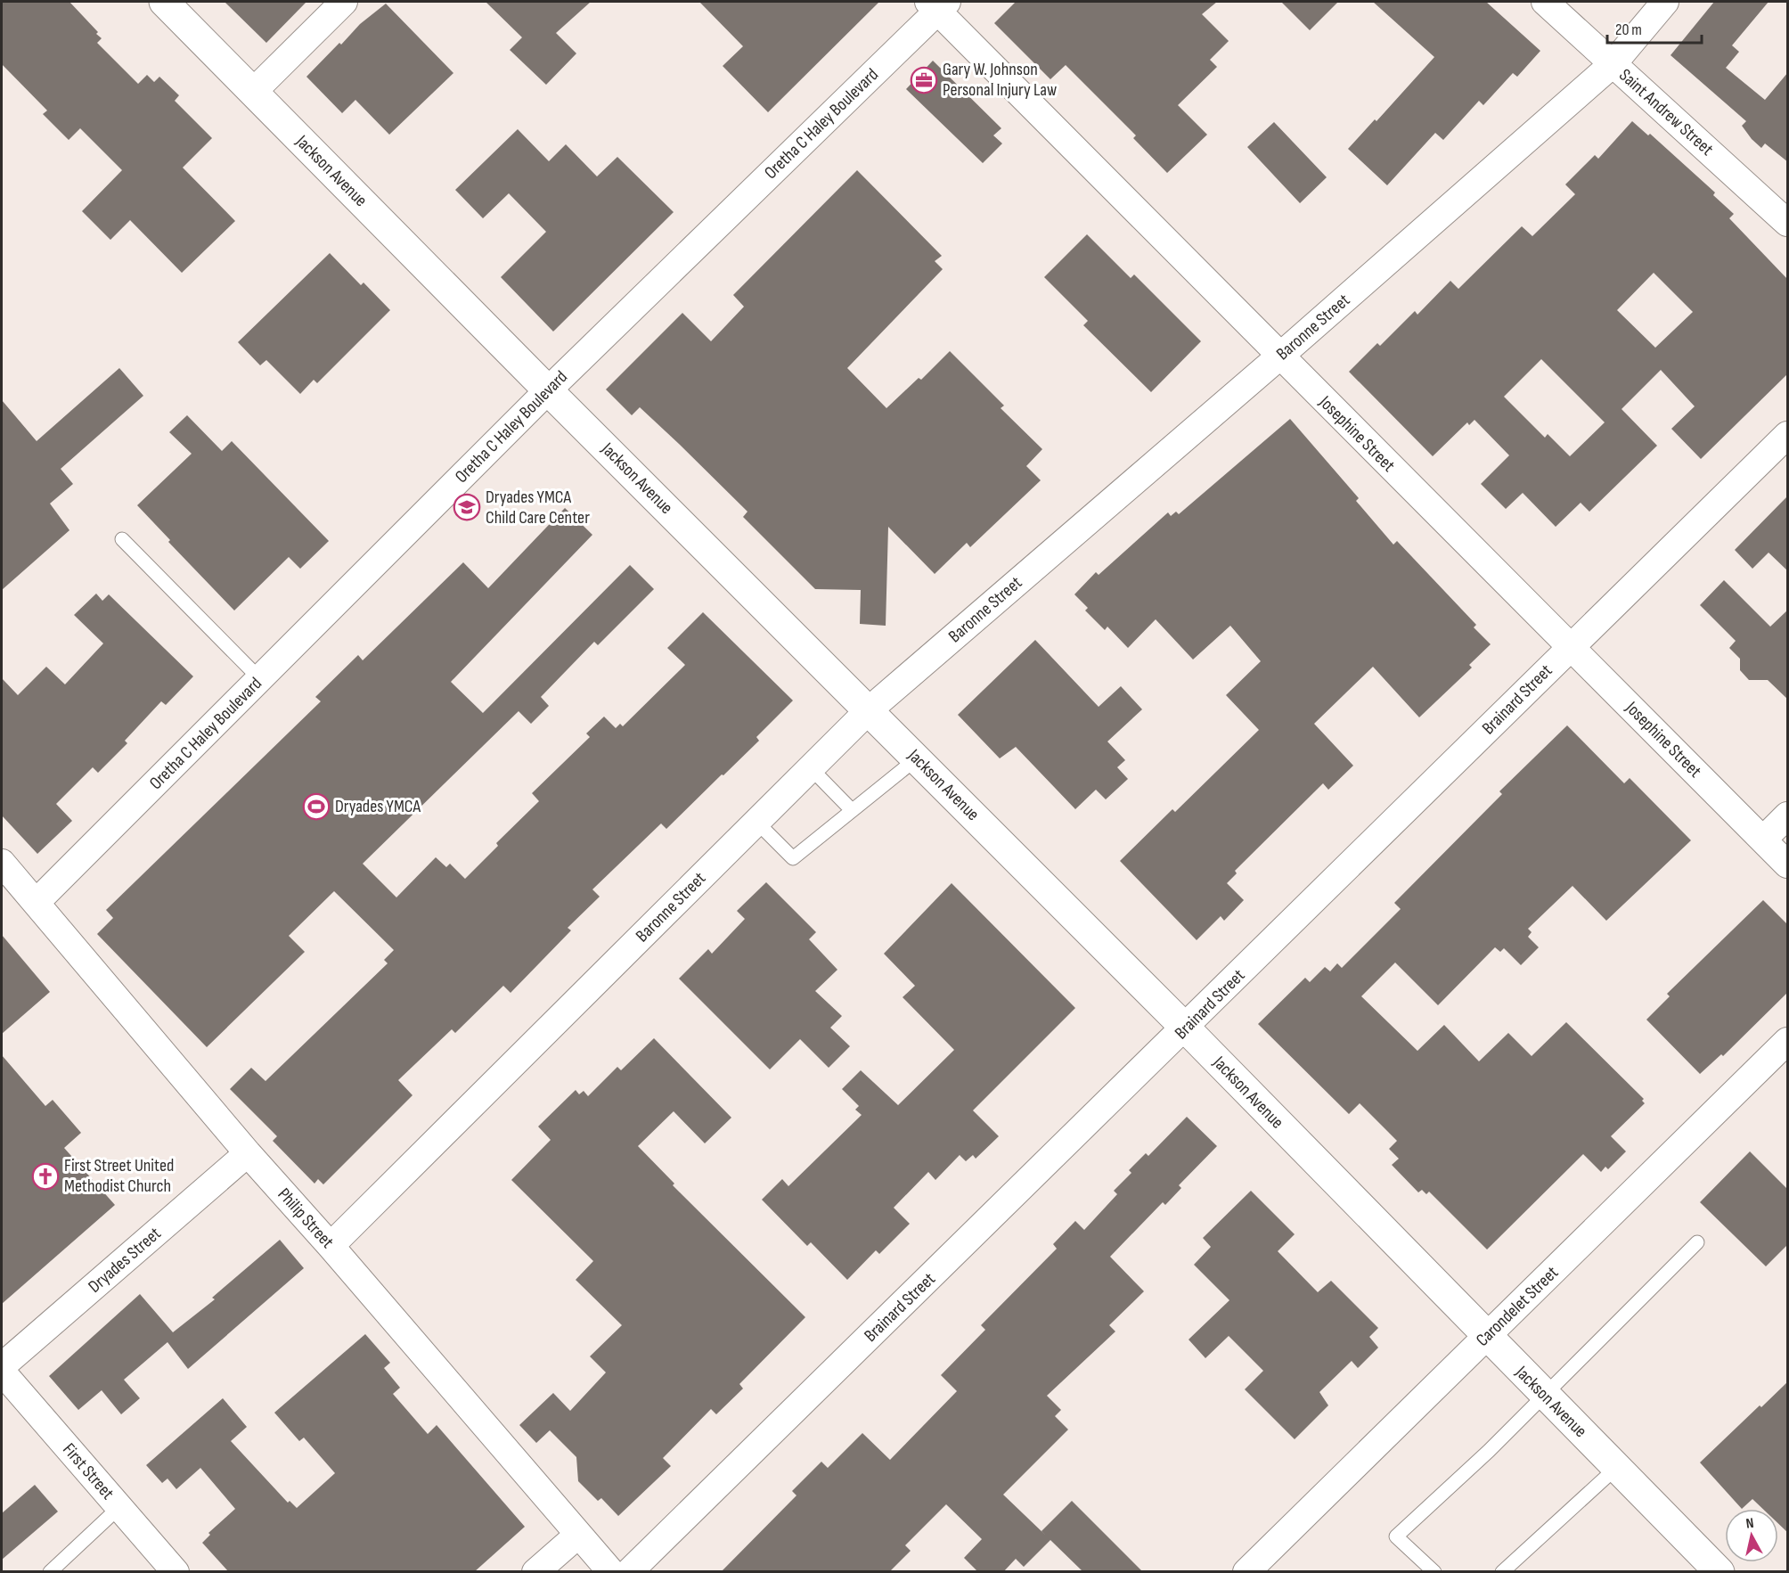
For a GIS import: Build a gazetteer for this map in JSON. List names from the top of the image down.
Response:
{
  "streets": {
    "street": [
      "Saint Andrew Street",
      "Oretha C Haley Boulevard",
      "Jackson Avenue",
      "Baronne Street",
      "Josephine Street",
      "Brainard Street",
      "Philip Street",
      "Dryades Street",
      "Carondelet Street",
      "First Street"
    ]
  },
  "crossings": [
    ["Saint Andrew Street", "Baronne Street"],
    ["Oretha C Haley Boulevard", "Jackson Avenue"],
    ["Oretha C Haley Boulevard", "Josephine Street"],
    ["Oretha C Haley Boulevard", "Philip Street"],
    ["Jackson Avenue", "Baronne Street"],
    ["Jackson Avenue", "Brainard Street"],
    ["Jackson Avenue", "Carondelet Street"],
    ["Baronne Street", "Josephine Street"],
    ["Baronne Street", "Philip Street"],
    ["Josephine Street", "Brainard Street"],
    ["Philip Street", "Dryades Street"]
  ],
  "places": {
    "office": ["Gary W. Johnson Personal Injury Law"],
    "school or university": ["Dryades YMCA Child Care Center"],
    "sports": ["Dryades YMCA"],
    "church": ["First Street United Methodist Church"]
  },
  "scale_bar": "20 m",
  "north": "top"
}
